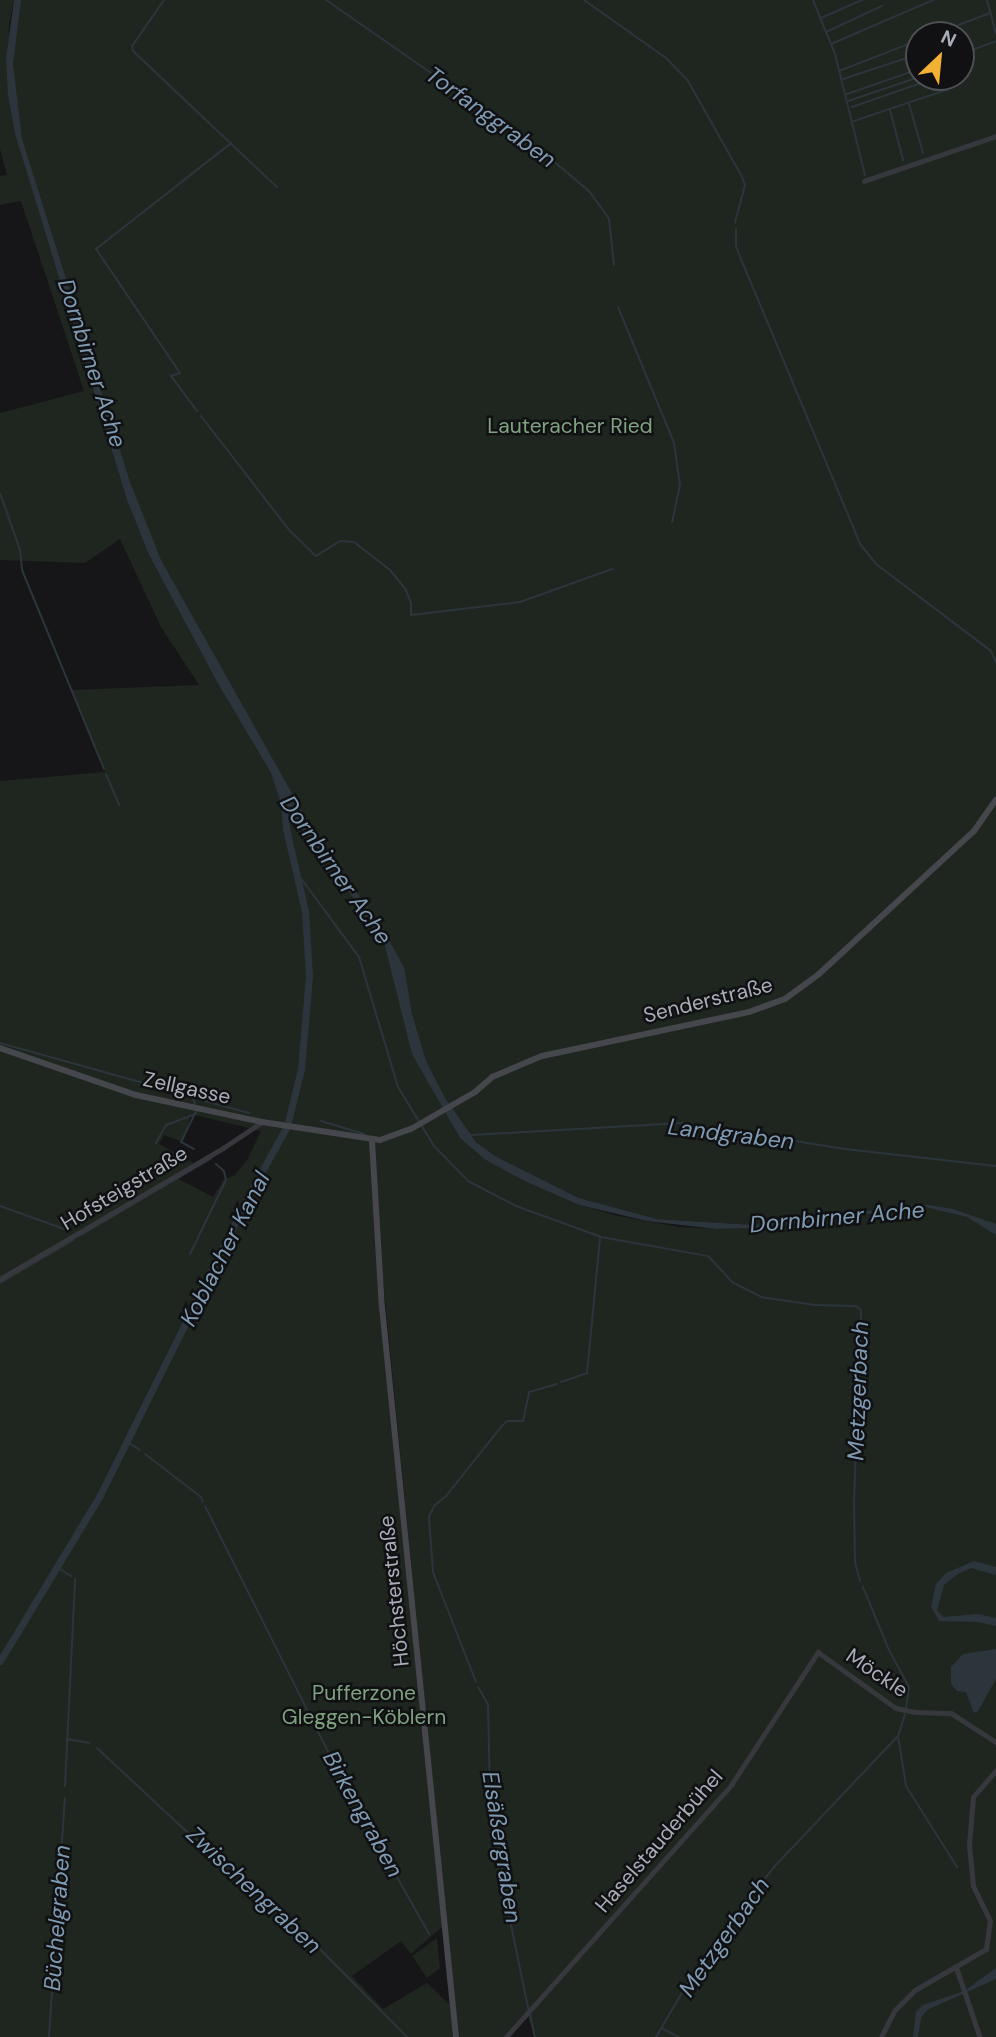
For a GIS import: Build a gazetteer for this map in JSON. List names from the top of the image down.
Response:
{
  "streets": {
    "main road": ["Senderstraße", "Zellgasse", "Höchsterstraße"],
    "street": ["Hofsteigstraße", "Möckle", "Haselstauderbühel"]
  },
  "crossings": [
    ["Senderstraße", "Zellgasse"],
    ["Senderstraße", "Höchsterstraße"],
    ["Zellgasse", "Hofsteigstraße"],
    ["Zellgasse", "Höchsterstraße"],
    ["Möckle", "Haselstauderbühel"]
  ],
  "water": [
    "Torfanggraben",
    "Dornbirner Ache",
    "Landgraben",
    "Koblacher Kanal",
    "Metzgerbach",
    "Birkengraben",
    "Elsäßergraben",
    "Zwischengraben",
    "Büchelgraben"
  ],
  "parks": ["Lauteracher Ried", "Pufferzone Gleggen-Köblern"],
  "north": "top right"
}
